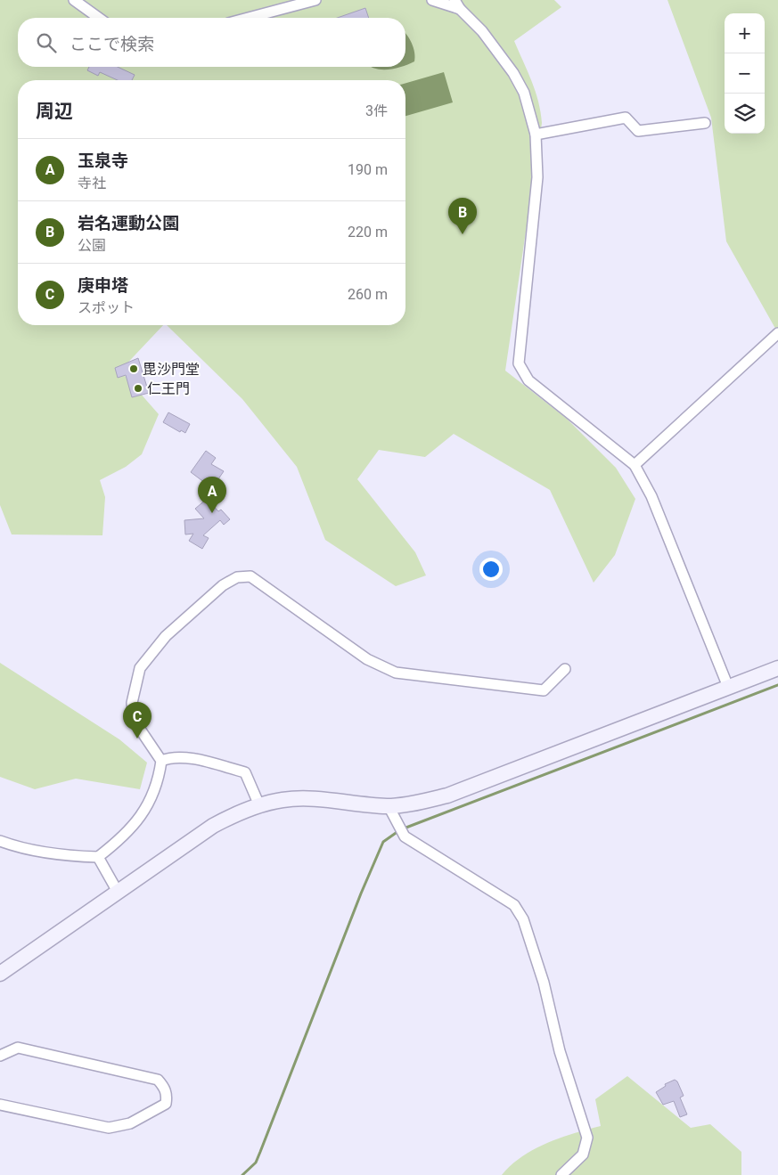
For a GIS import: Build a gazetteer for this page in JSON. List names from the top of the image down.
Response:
{
  "places": ["毘沙門堂", "仁王門"],
  "page": {
    "map_buttons": ["+", "−"],
    "search": "ここで検索",
    "heading": ["周辺", "3件"],
    "list": [
      {
        "mark": "A",
        "name": "玉泉寺",
        "note": "寺社",
        "value": "190 m"
      },
      {
        "mark": "B",
        "name": "岩名運動公園",
        "note": "公園",
        "value": "220 m"
      },
      {
        "mark": "C",
        "name": "庚申塔",
        "note": "スポット",
        "value": "260 m"
      }
    ],
    "pins": ["B", "A", "C"]
  }
}
